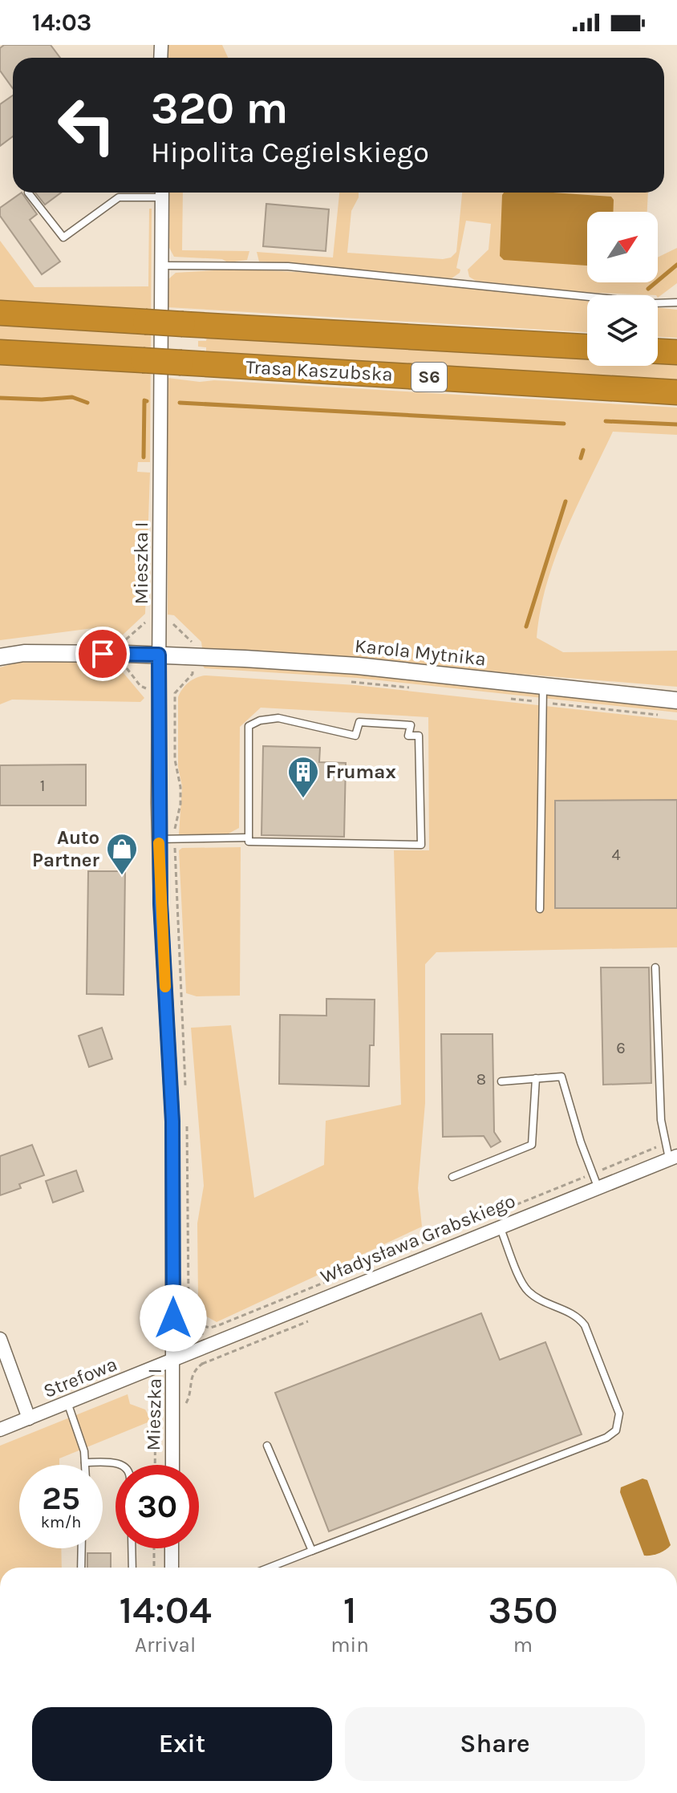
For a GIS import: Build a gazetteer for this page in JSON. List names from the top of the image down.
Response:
{
  "streets": {
    "highway": ["Trasa Kaszubska", "S6"],
    "street": [
      "Mieszka I",
      "Karola Mytnika",
      "Władysława Grabskiego",
      "Strefowa"
    ]
  },
  "crossings": [
    ["Mieszka I", "Karola Mytnika"],
    ["Mieszka I", "Władysława Grabskiego"],
    ["Mieszka I", "Strefowa"],
    ["Władysława Grabskiego", "Strefowa"]
  ],
  "places": {
    "building": ["Frumax"],
    "shop": ["Auto Partner"]
  },
  "house_numbers": [
    "1",
    "4",
    "6",
    "8"
  ],
  "north": "top right",
  "page": {
    "status": "14:03",
    "turn": ["320 m", "Hipolita Cegielskiego"],
    "speed": "25 km/h",
    "limit": "30",
    "eta": [
      "14:04",
      "Arrival",
      "1",
      "min",
      "350",
      "m"
    ],
    "buttons": ["Exit", "Share"]
  }
}
